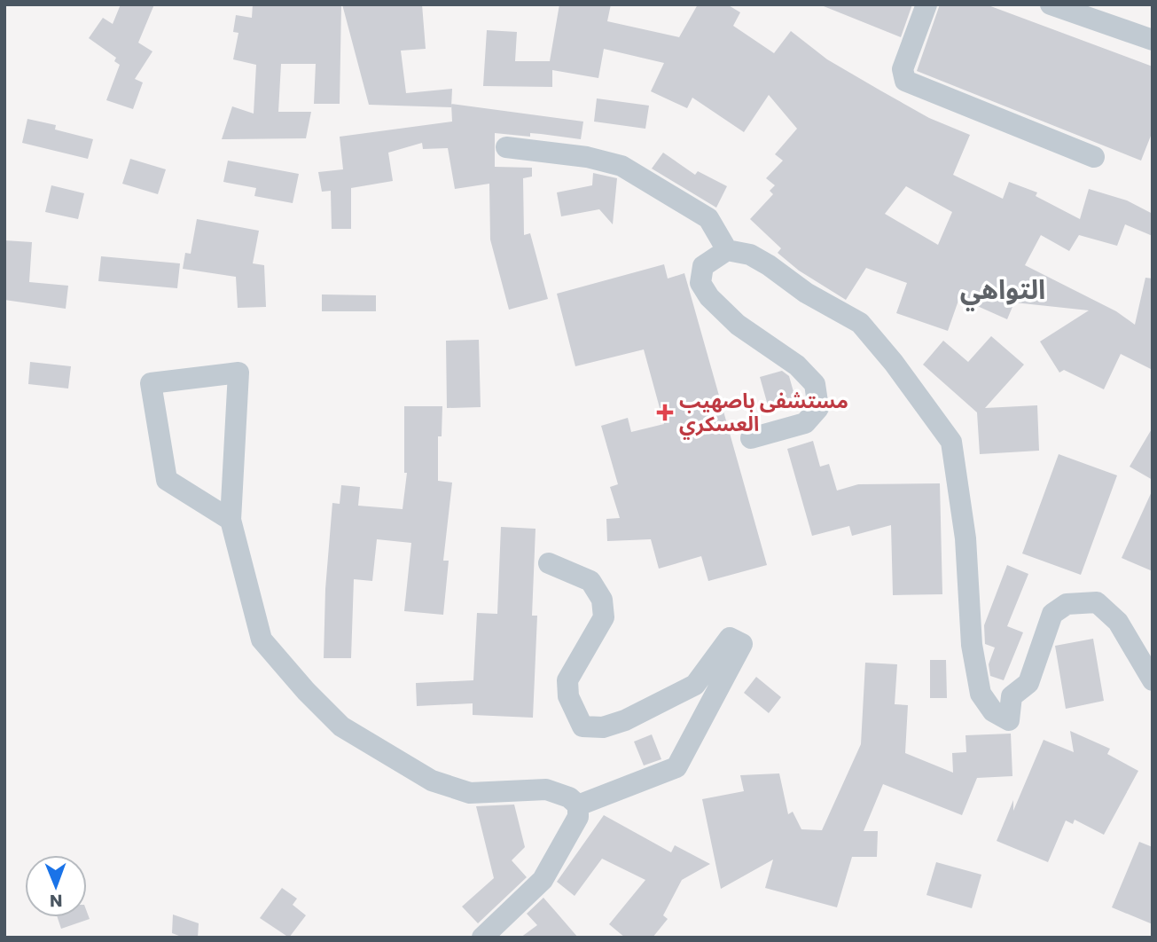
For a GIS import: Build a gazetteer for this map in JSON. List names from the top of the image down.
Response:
{
  "districts": ["التواهي"],
  "places": {
    "health": ["مستشفى باصهيب العسكري"]
  },
  "north": "bottom"
}
